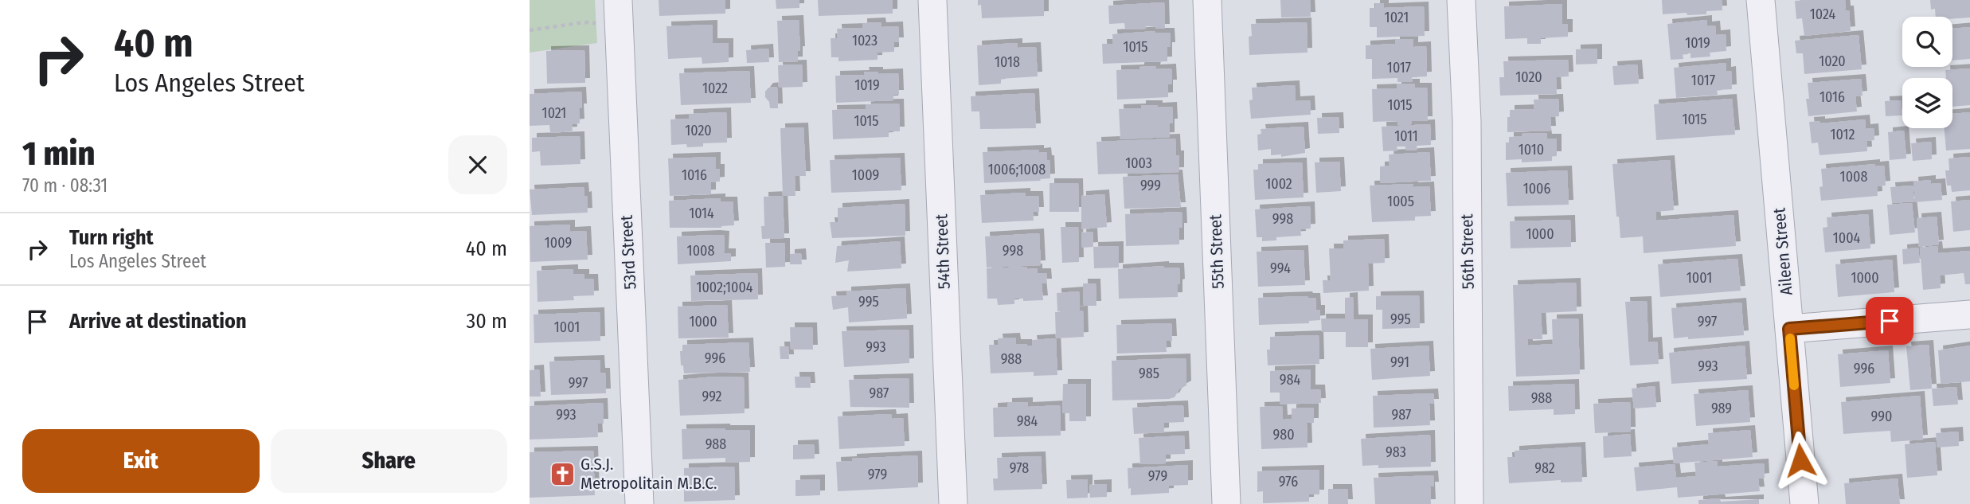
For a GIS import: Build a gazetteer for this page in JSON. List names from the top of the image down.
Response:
{
  "streets": {
    "street": [
      "54th Street",
      "55th Street",
      "56th Street",
      "Aileen Street",
      "53rd Street"
    ]
  },
  "places": {
    "church": ["G.S.J. Metropolitain M.B.C."]
  },
  "house_numbers": [
    "1024",
    "1021",
    "1023",
    "1019",
    "1015",
    "1020",
    "1018",
    "1017",
    "1020",
    "1017",
    "1019",
    "1022",
    "1016",
    "1015",
    "1021",
    "1015",
    "1015",
    "1020",
    "1012",
    "1011",
    "1010",
    "1003",
    "1006;1008",
    "1016",
    "1009",
    "1008",
    "1002",
    "999",
    "1006",
    "1005",
    "1014",
    "998",
    "1000",
    "1004",
    "1009",
    "1008",
    "998",
    "994",
    "1001",
    "1000",
    "1002;1004",
    "995",
    "995",
    "1000",
    "997",
    "1001",
    "993",
    "996",
    "988",
    "991",
    "993",
    "996",
    "985",
    "984",
    "997",
    "987",
    "992",
    "988",
    "989",
    "993",
    "987",
    "990",
    "984",
    "980",
    "988",
    "983",
    "978",
    "982",
    "979",
    "979",
    "976"
  ],
  "page": {
    "turn": ["40 m", "Los Angeles Street"],
    "heading": ["1 min", "70 m · 08:31"],
    "list": [
      {
        "name": "Turn right",
        "note": "Los Angeles Street",
        "value": "40 m"
      },
      {
        "name": "Arrive at destination",
        "value": "30 m"
      }
    ],
    "buttons": ["Exit", "Share"]
  }
}
